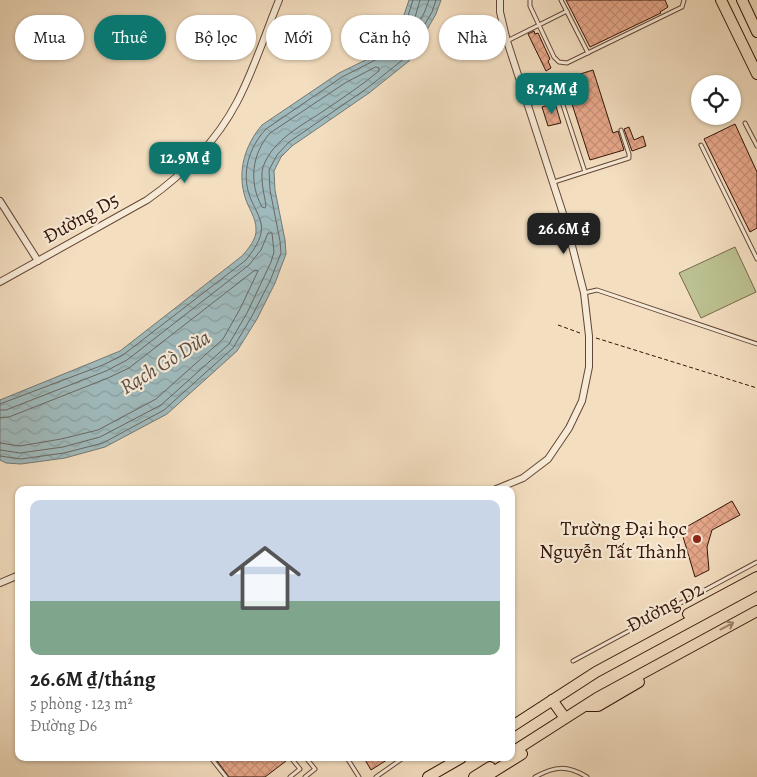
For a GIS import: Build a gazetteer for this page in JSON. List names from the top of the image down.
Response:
{
  "streets": {
    "main road": ["Đường D2"],
    "street": ["Đường D5"]
  },
  "water": ["Rạch Gò Dừa"],
  "places": ["Trường Đại học Nguyễn Tất Thành"],
  "page": {
    "chip": [
      "Mua",
      "Thuê",
      "Bộ lọc",
      "Mới",
      "Căn hộ",
      "Nhà"
    ],
    "price": ["8.74M ₫", "12.9M ₫", "26.6M ₫"],
    "list": [
      {
        "name": "26.6M ₫/tháng",
        "note": "5 phòng · 123 m² · Đường D6"
      }
    ]
  }
}
